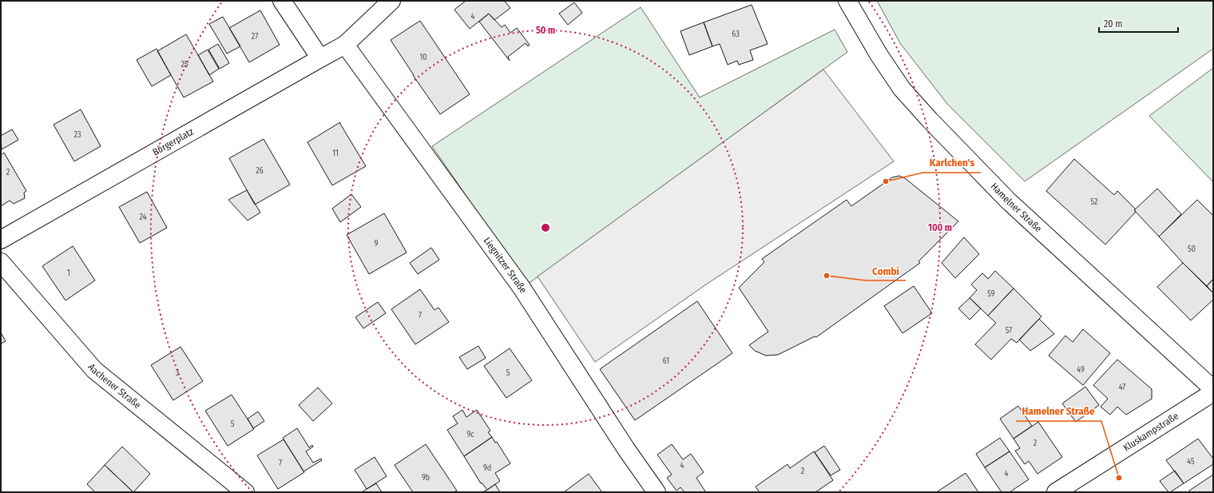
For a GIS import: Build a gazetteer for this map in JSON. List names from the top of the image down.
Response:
{
  "streets": {
    "street": [
      "Bürgerplatz",
      "Hamelner Straße",
      "Liegnitzer Straße",
      "Aachener Straße",
      "Kluskampstraße"
    ]
  },
  "crossings": [
    ["Bürgerplatz", "Liegnitzer Straße"]
  ],
  "places": ["Karlchen's", "Combi", "Hamelner Straße"],
  "house_numbers": [
    "4",
    "63",
    "27",
    "10",
    "25",
    "23",
    "11",
    "26",
    "2",
    "52",
    "24",
    "9",
    "50",
    "1",
    "59",
    "7",
    "57",
    "61",
    "49",
    "3",
    "5",
    "47",
    "5",
    "9c",
    "2",
    "45",
    "7",
    "4",
    "9d",
    "2",
    "4",
    "9b"
  ],
  "scale_bar": "20 m",
  "rings": ["50 m", "100 m"]
}
